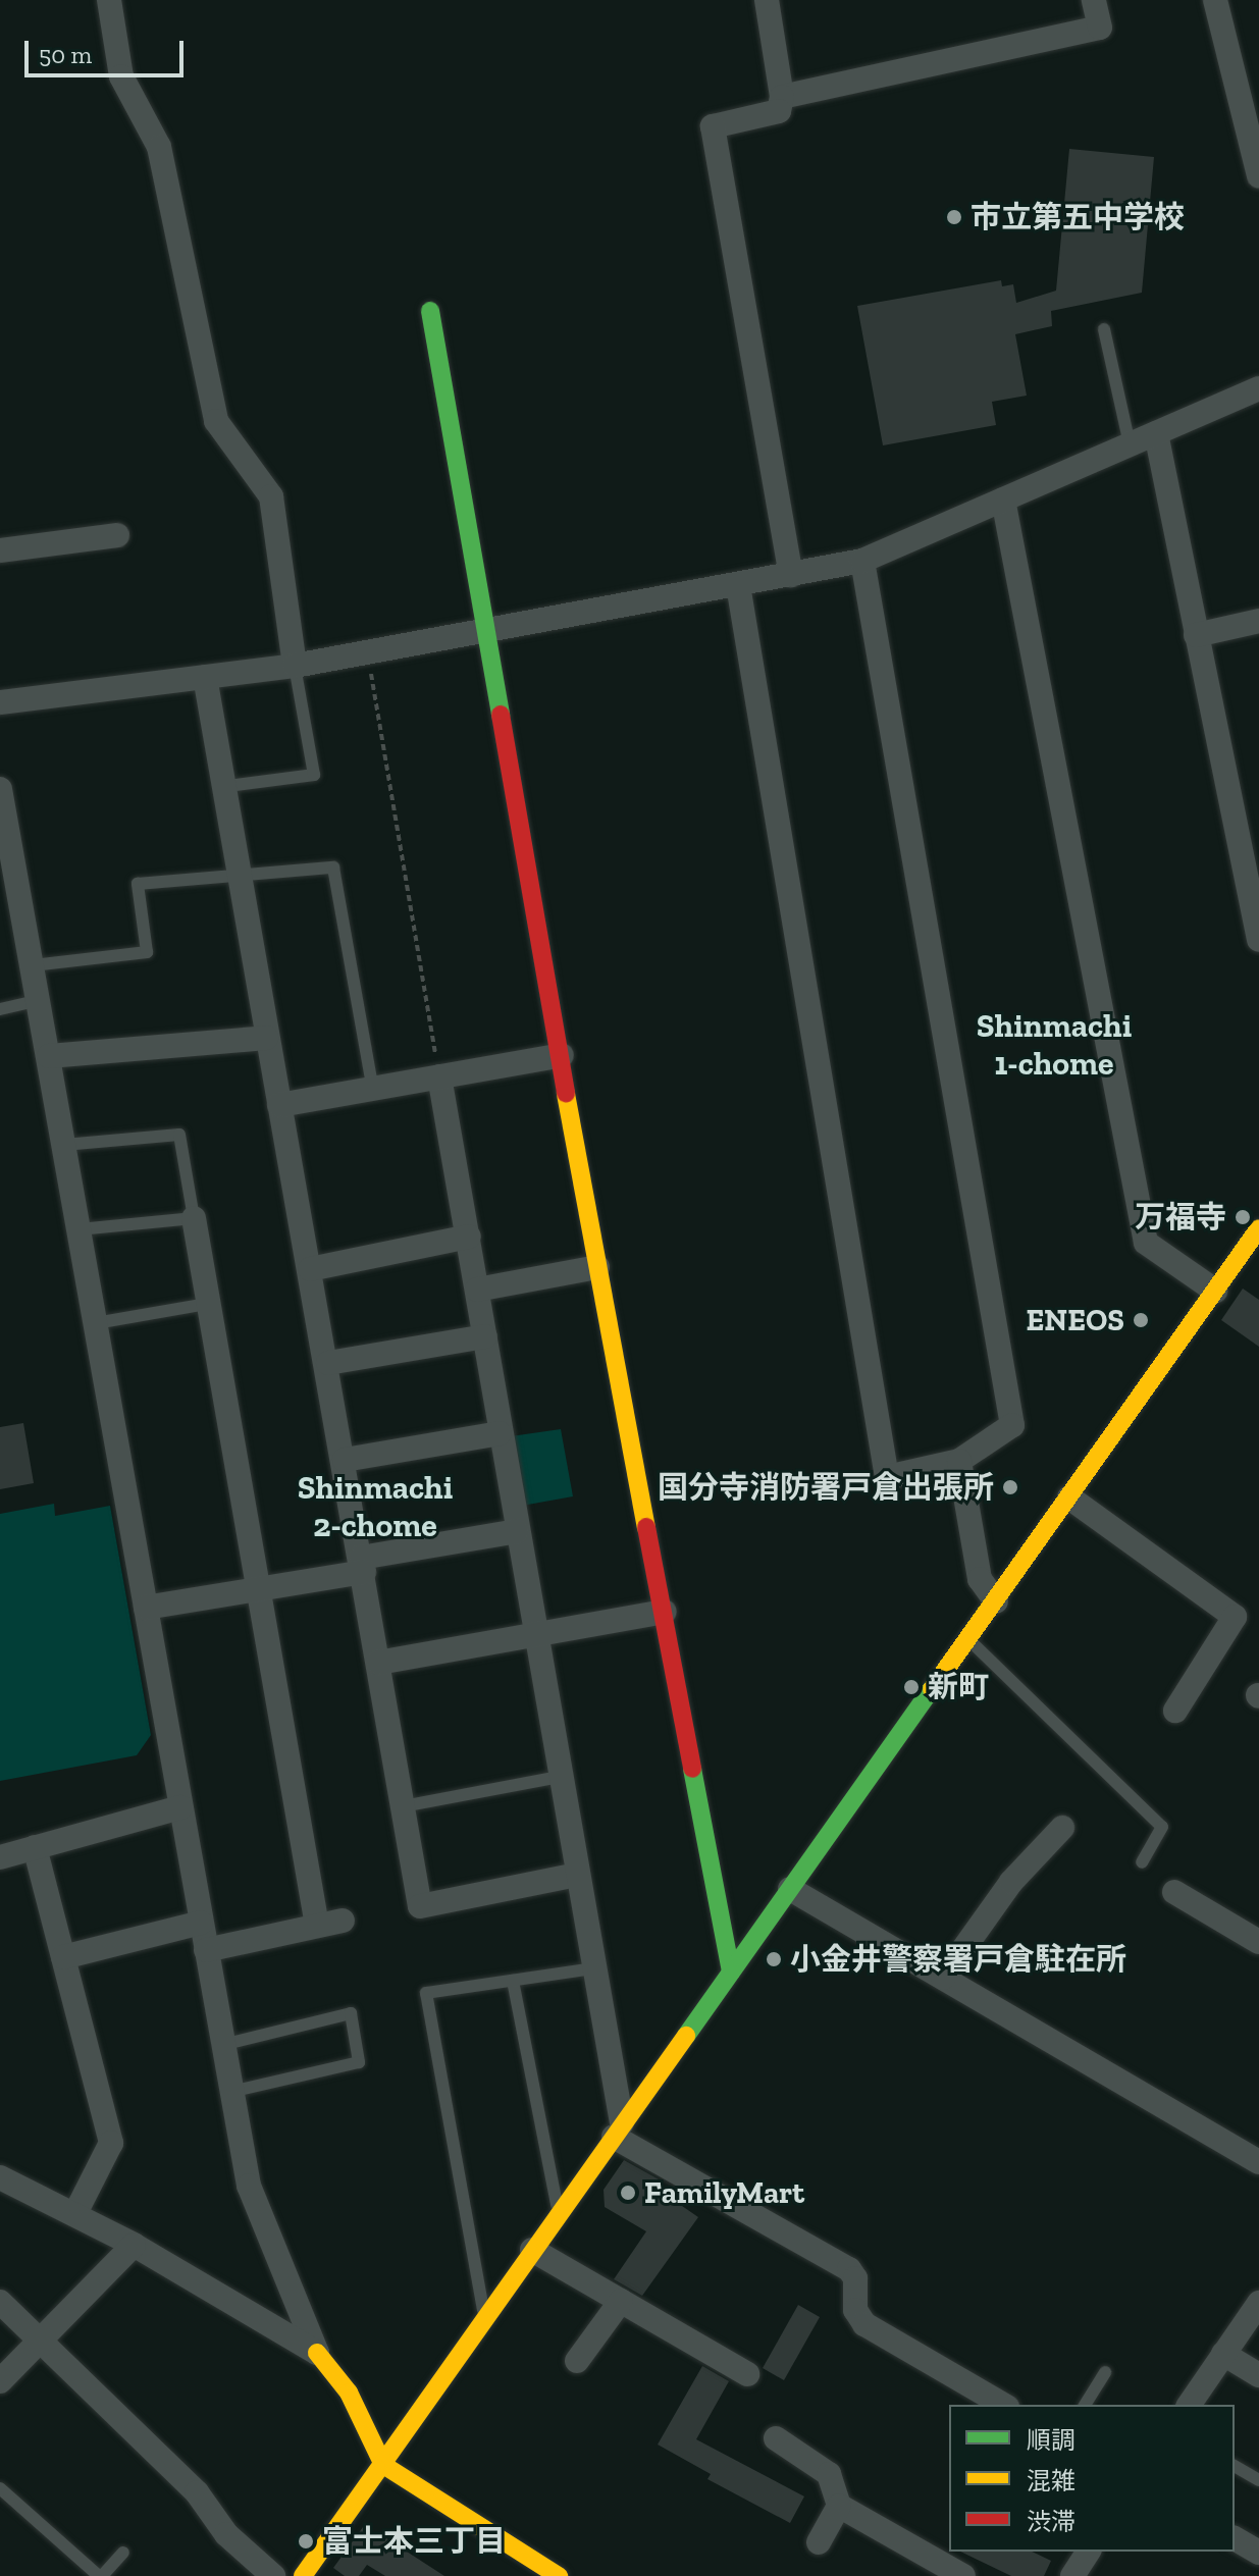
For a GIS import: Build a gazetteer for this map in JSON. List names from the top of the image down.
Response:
{
  "districts": ["Shinmachi 1-chome", "Shinmachi 2-chome"],
  "places": [
    "市立第五中学校",
    "万福寺",
    "ENEOS",
    "国分寺消防署戸倉出張所",
    "新町",
    "小金井警察署戸倉駐在所",
    "FamilyMart",
    "富士本三丁目"
  ],
  "legend": ["順調", "混雑", "渋滞"],
  "scale_bar": "50 m"
}
